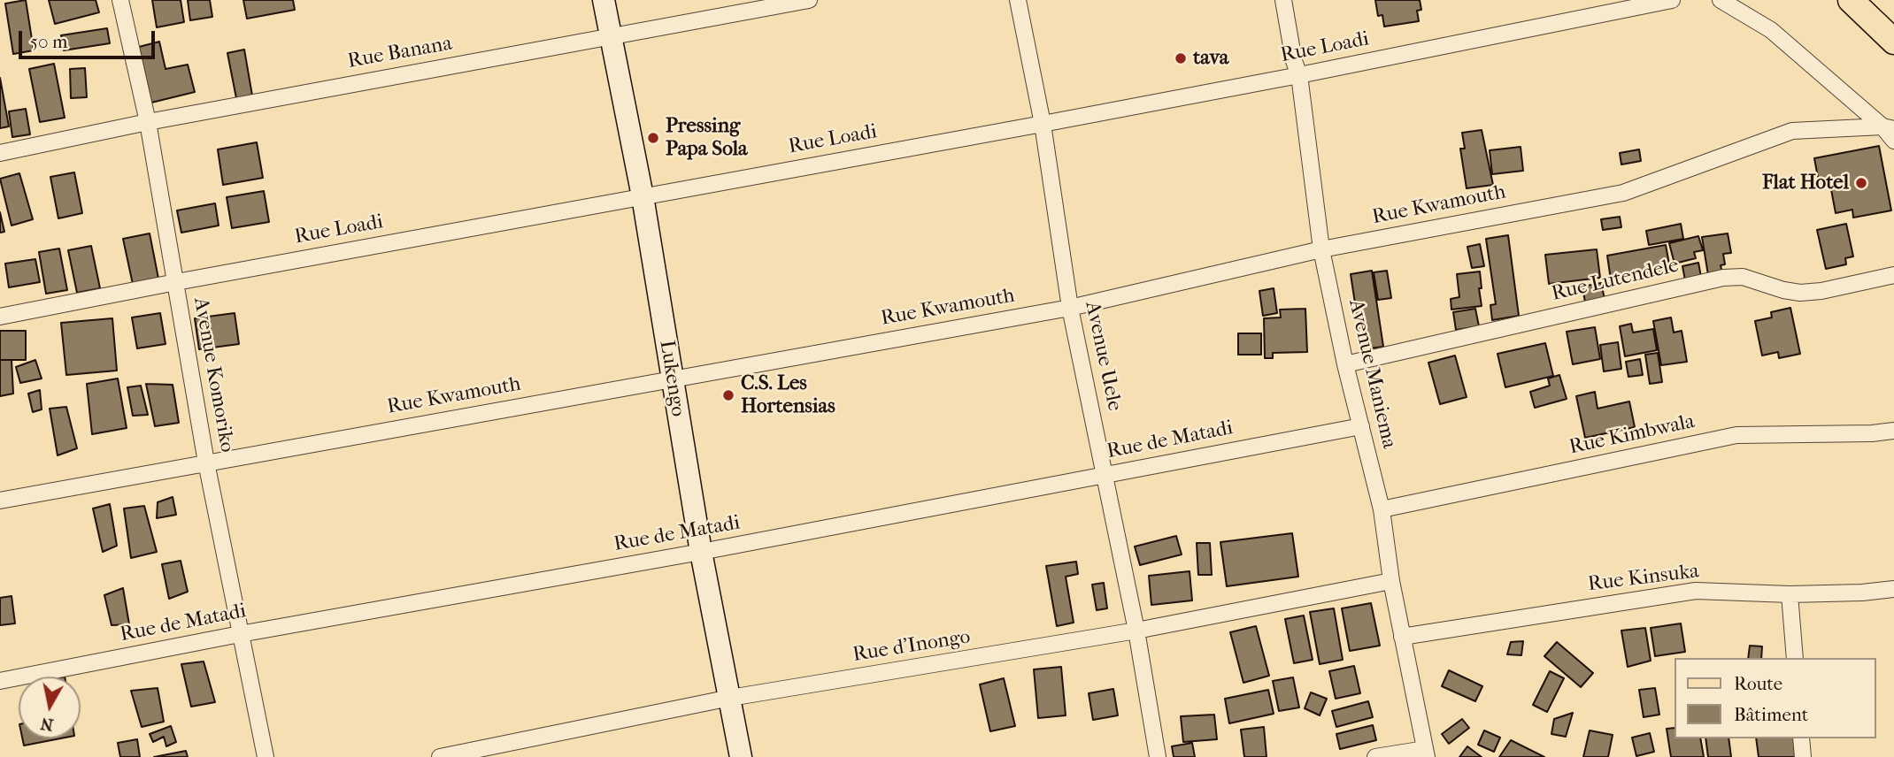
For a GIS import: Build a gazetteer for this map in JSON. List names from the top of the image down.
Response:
{
  "streets": {
    "street": [
      "Rue Loadi",
      "Rue Banana",
      "Rue Kwamouth",
      "Rue Lutendele",
      "Avenue Uele",
      "Avenue Maniema",
      "Avenue Komoriko",
      "Lukengo",
      "Rue Kimbwala",
      "Rue de Matadi",
      "Rue Kinsuka",
      "Rue d'Inongo"
    ]
  },
  "crossings": [
    ["Rue Loadi", "Avenue Uele"],
    ["Rue Loadi", "Avenue Maniema"],
    ["Rue Loadi", "Avenue Komoriko"],
    ["Rue Loadi", "Lukengo"],
    ["Rue Banana", "Avenue Komoriko"],
    ["Rue Banana", "Lukengo"],
    ["Rue Kwamouth", "Avenue Uele"],
    ["Rue Kwamouth", "Avenue Maniema"],
    ["Rue Kwamouth", "Avenue Komoriko"],
    ["Rue Kwamouth", "Lukengo"],
    ["Rue Lutendele", "Avenue Maniema"],
    ["Avenue Uele", "Rue de Matadi"],
    ["Avenue Uele", "Rue d'Inongo"],
    ["Avenue Maniema", "Rue Kimbwala"],
    ["Avenue Maniema", "Rue de Matadi"],
    ["Avenue Maniema", "Rue Kinsuka"],
    ["Avenue Maniema", "Rue d'Inongo"],
    ["Avenue Komoriko", "Rue de Matadi"],
    ["Lukengo", "Rue de Matadi"],
    ["Lukengo", "Rue d'Inongo"]
  ],
  "places": [
    "tava",
    "Pressing Papa Sola",
    "Flat Hotel",
    "C.S. Les Hortensias"
  ],
  "legend": ["Route", "Bâtiment"],
  "scale_bar": "50 m",
  "north": "bottom"
}
